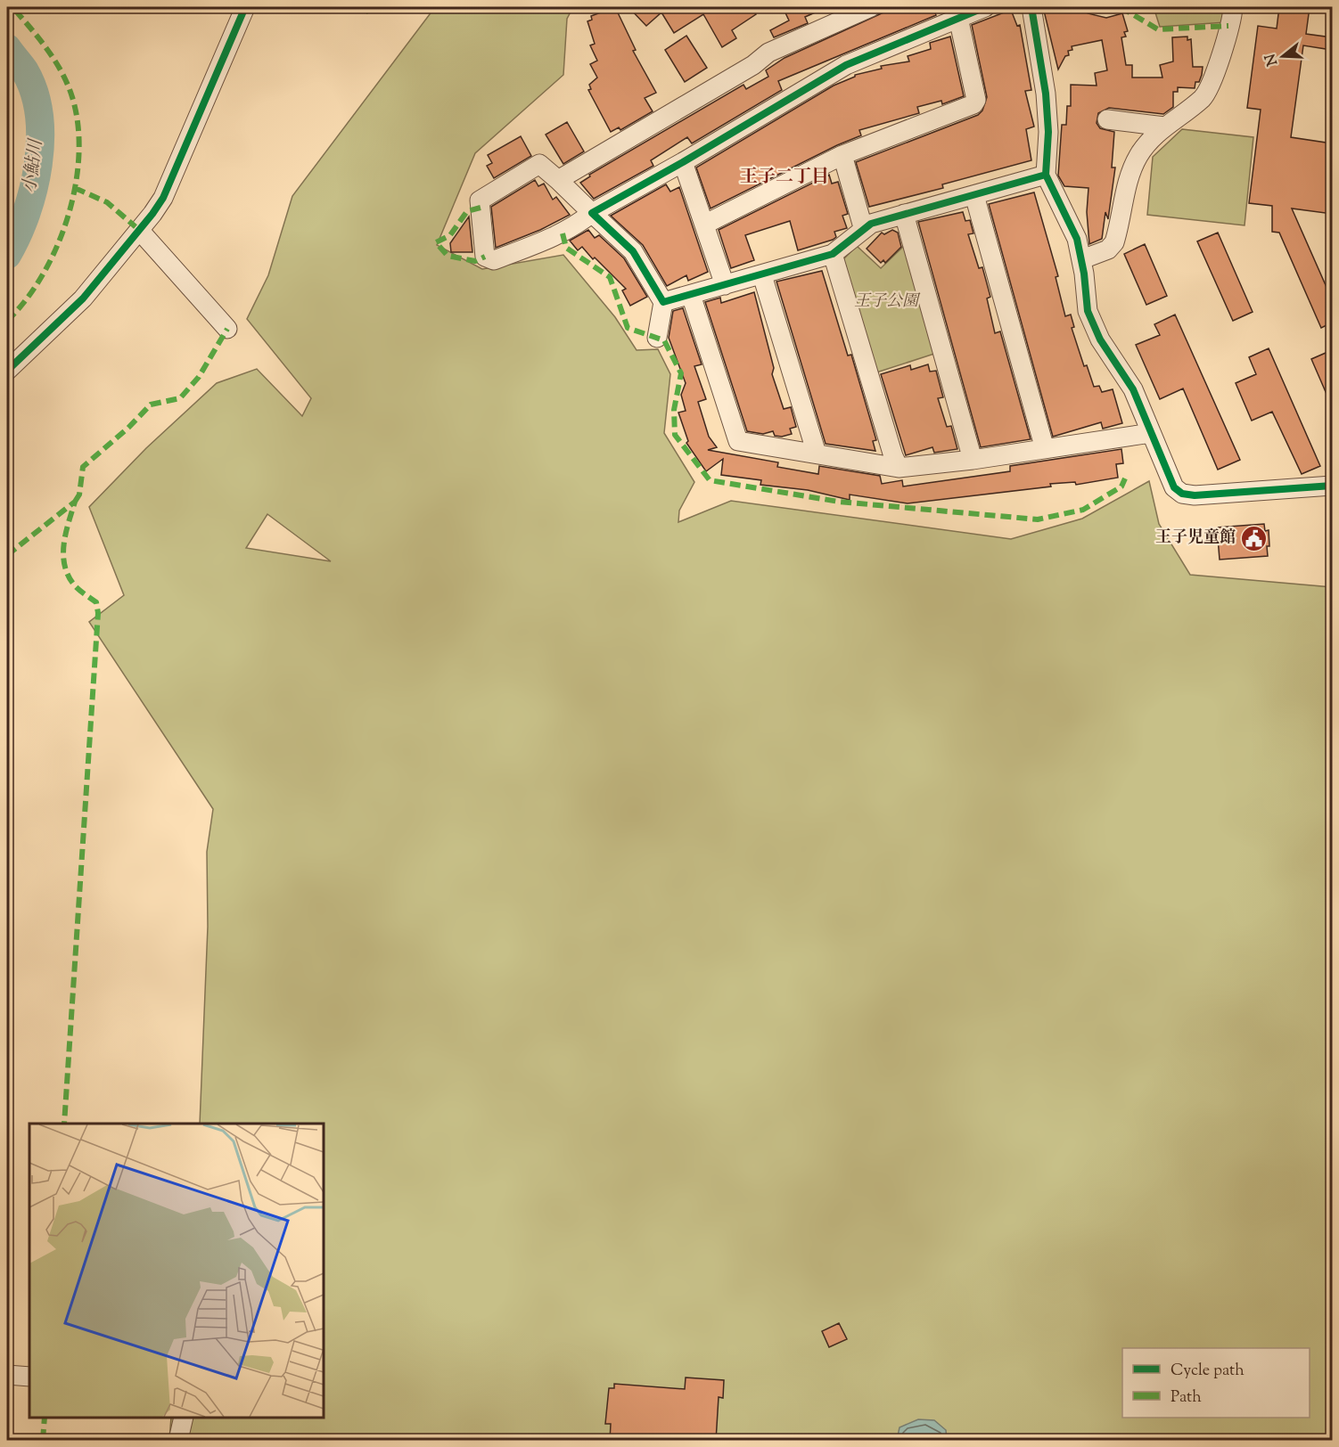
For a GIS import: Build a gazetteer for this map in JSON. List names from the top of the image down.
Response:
{
  "districts": ["王子二丁目"],
  "water": ["小鮎川"],
  "parks": ["王子公園"],
  "places": {
    "public building": ["王子児童館"]
  },
  "legend": ["Cycle path", "Path"],
  "north": "left"
}
